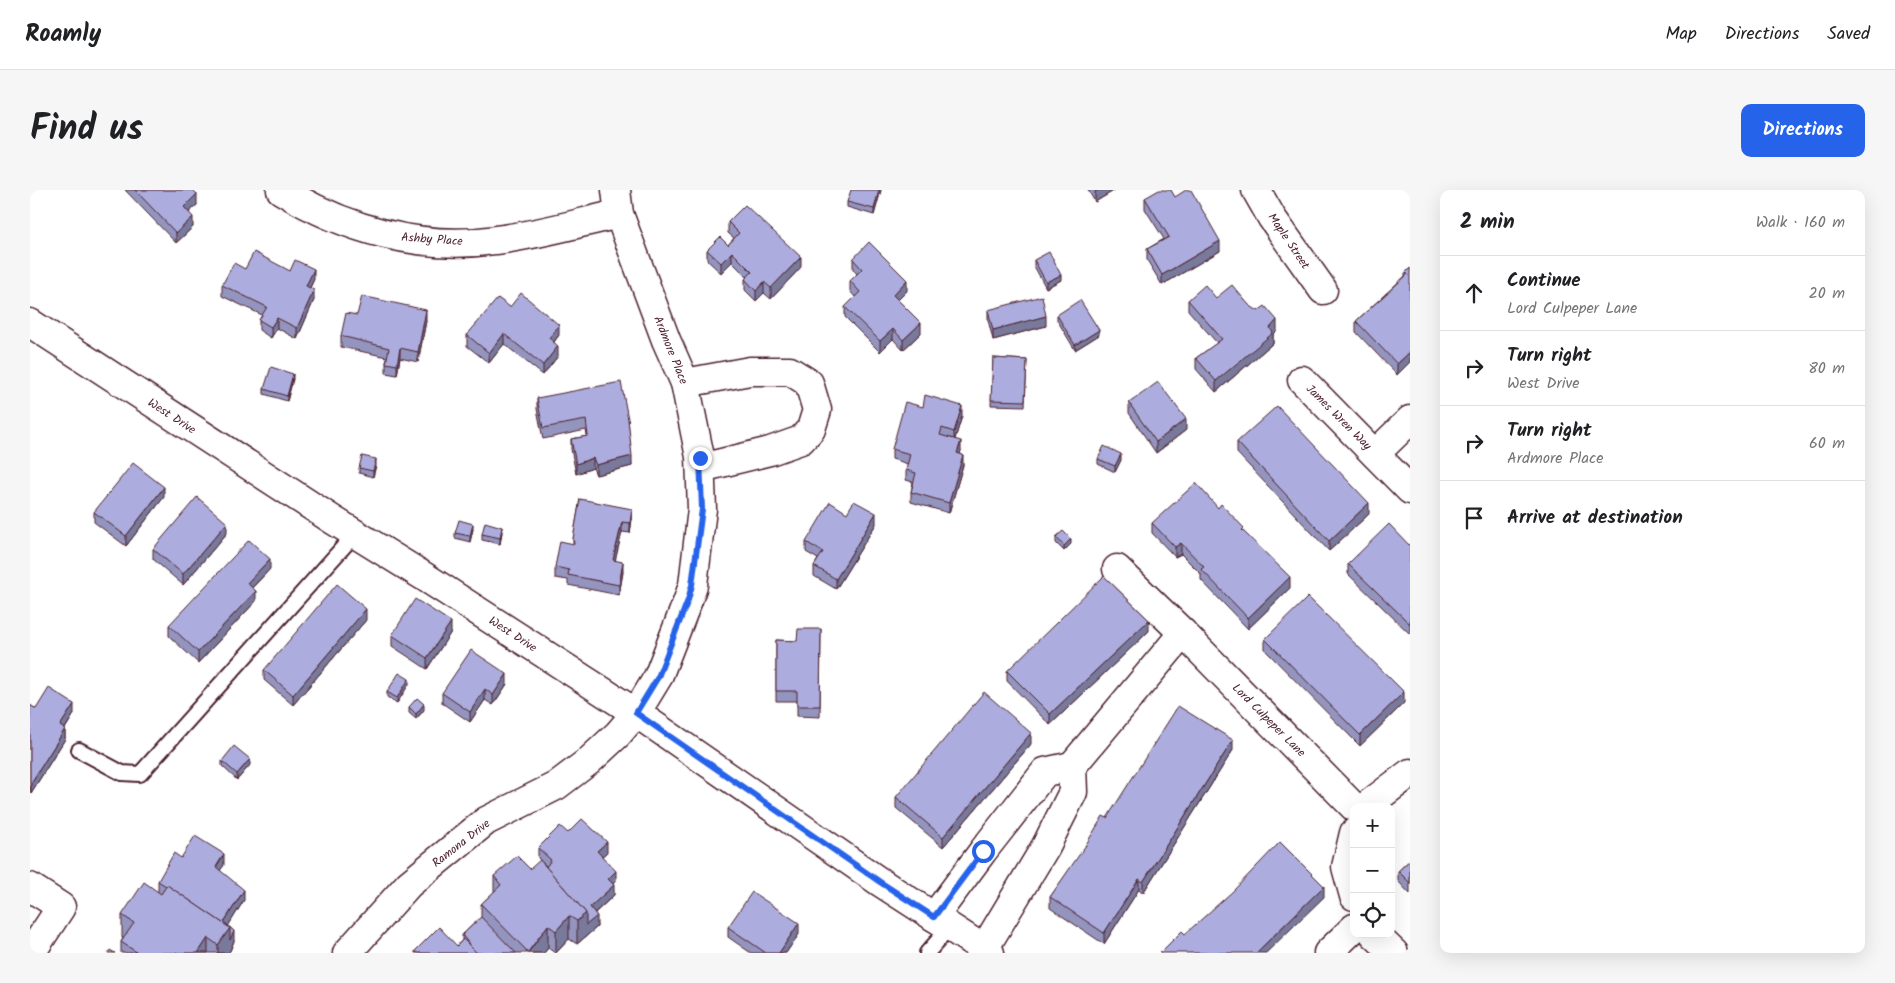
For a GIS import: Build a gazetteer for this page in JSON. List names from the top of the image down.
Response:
{
  "streets": {
    "street": [
      "Ashby Place",
      "Maple Street",
      "Ardmore Place",
      "West Drive",
      "James Wren Way",
      "Lord Culpeper Lane",
      "Ramona Drive"
    ]
  },
  "crossings": [
    ["Ashby Place", "Ardmore Place"],
    ["Ardmore Place", "West Drive"],
    ["Ardmore Place", "Ramona Drive"],
    ["West Drive", "Ramona Drive"]
  ],
  "page": {
    "header": "Roamly",
    "nav": ["Map", "Directions", "Saved"],
    "title": "Find us",
    "buttons": "Directions",
    "heading": ["2 min", "Walk · 160 m"],
    "list": [
      ["Continue", "Lord Culpeper Lane", "20 m"],
      ["Turn right", "West Drive", "80 m"],
      ["Turn right", "Ardmore Place", "60 m"],
      "Arrive at destination"
    ],
    "map_buttons": ["+", "−"]
  }
}
